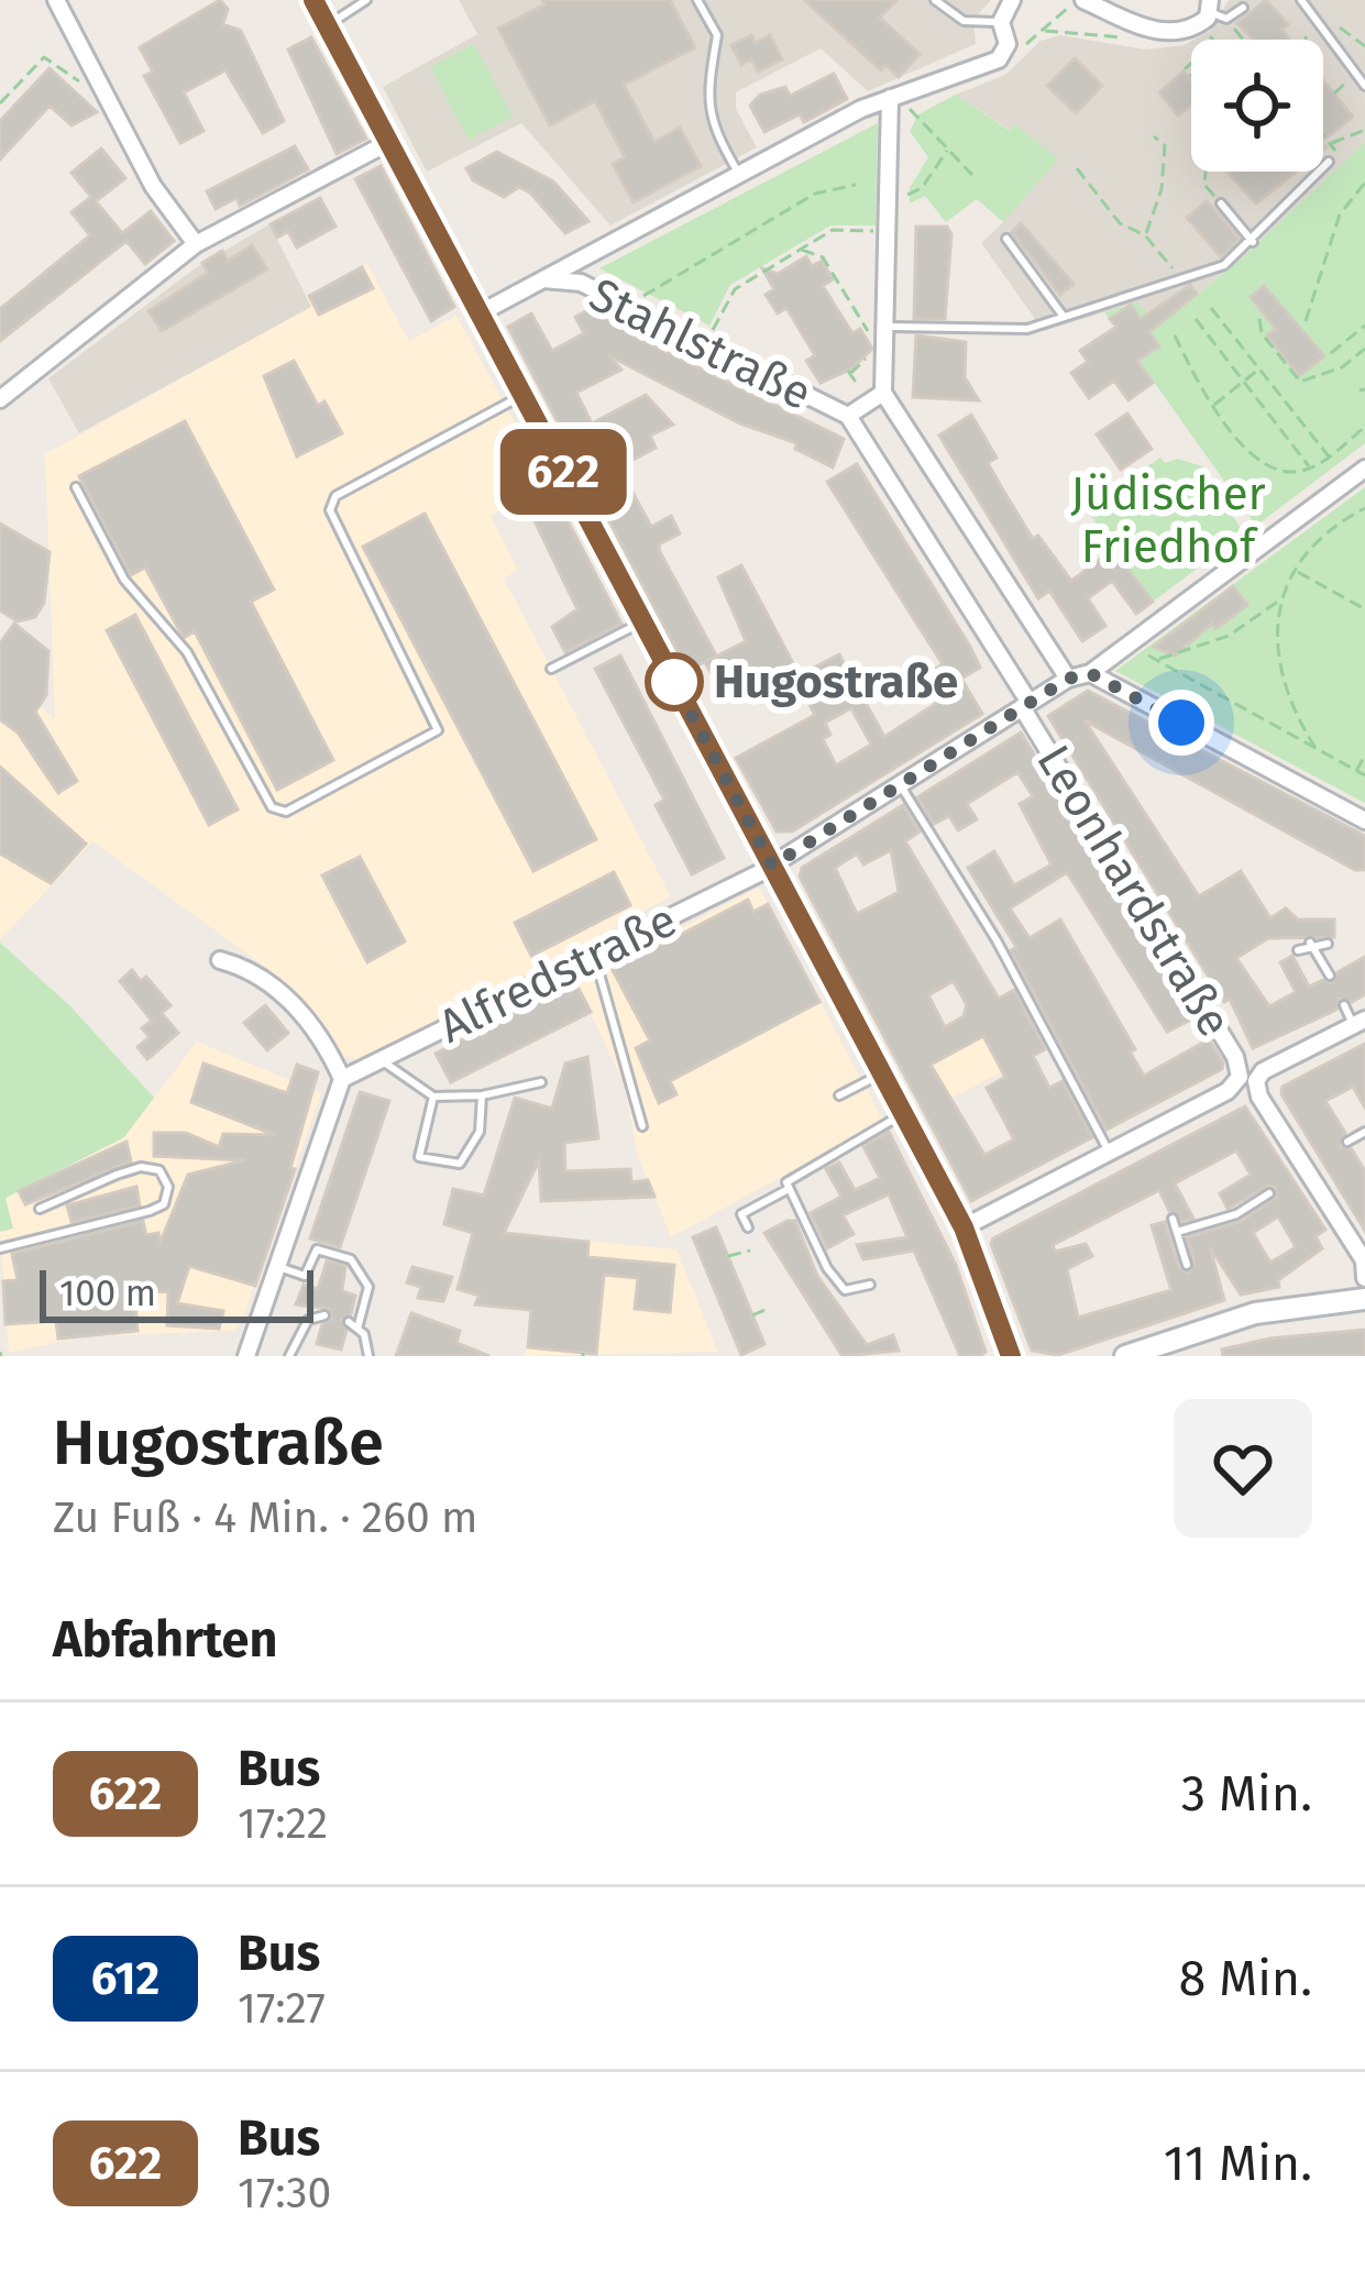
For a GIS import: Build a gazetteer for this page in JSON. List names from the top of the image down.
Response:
{
  "streets": {
    "street": ["Stahlstraße", "Leonhardstraße", "Alfredstraße"]
  },
  "crossings": [
    ["Stahlstraße", "Leonhardstraße"]
  ],
  "parks": ["Jüdischer Friedhof"],
  "places": ["Hugostraße"],
  "lines": ["bus line 622"],
  "scale_bar": "100 m",
  "page": {
    "on_map": "622",
    "scale": "100 m",
    "heading": [
      ["Hugostraße", "Zu Fuß · 4 Min. · 260 m"],
      "Abfahrten"
    ],
    "list": [
      {
        "mark": "622",
        "name": "Bus",
        "note": "17:22",
        "value": "3 Min."
      },
      {
        "mark": "612",
        "name": "Bus",
        "note": "17:27",
        "value": "8 Min."
      },
      {
        "mark": "622",
        "name": "Bus",
        "note": "17:30",
        "value": "11 Min."
      }
    ]
  }
}
